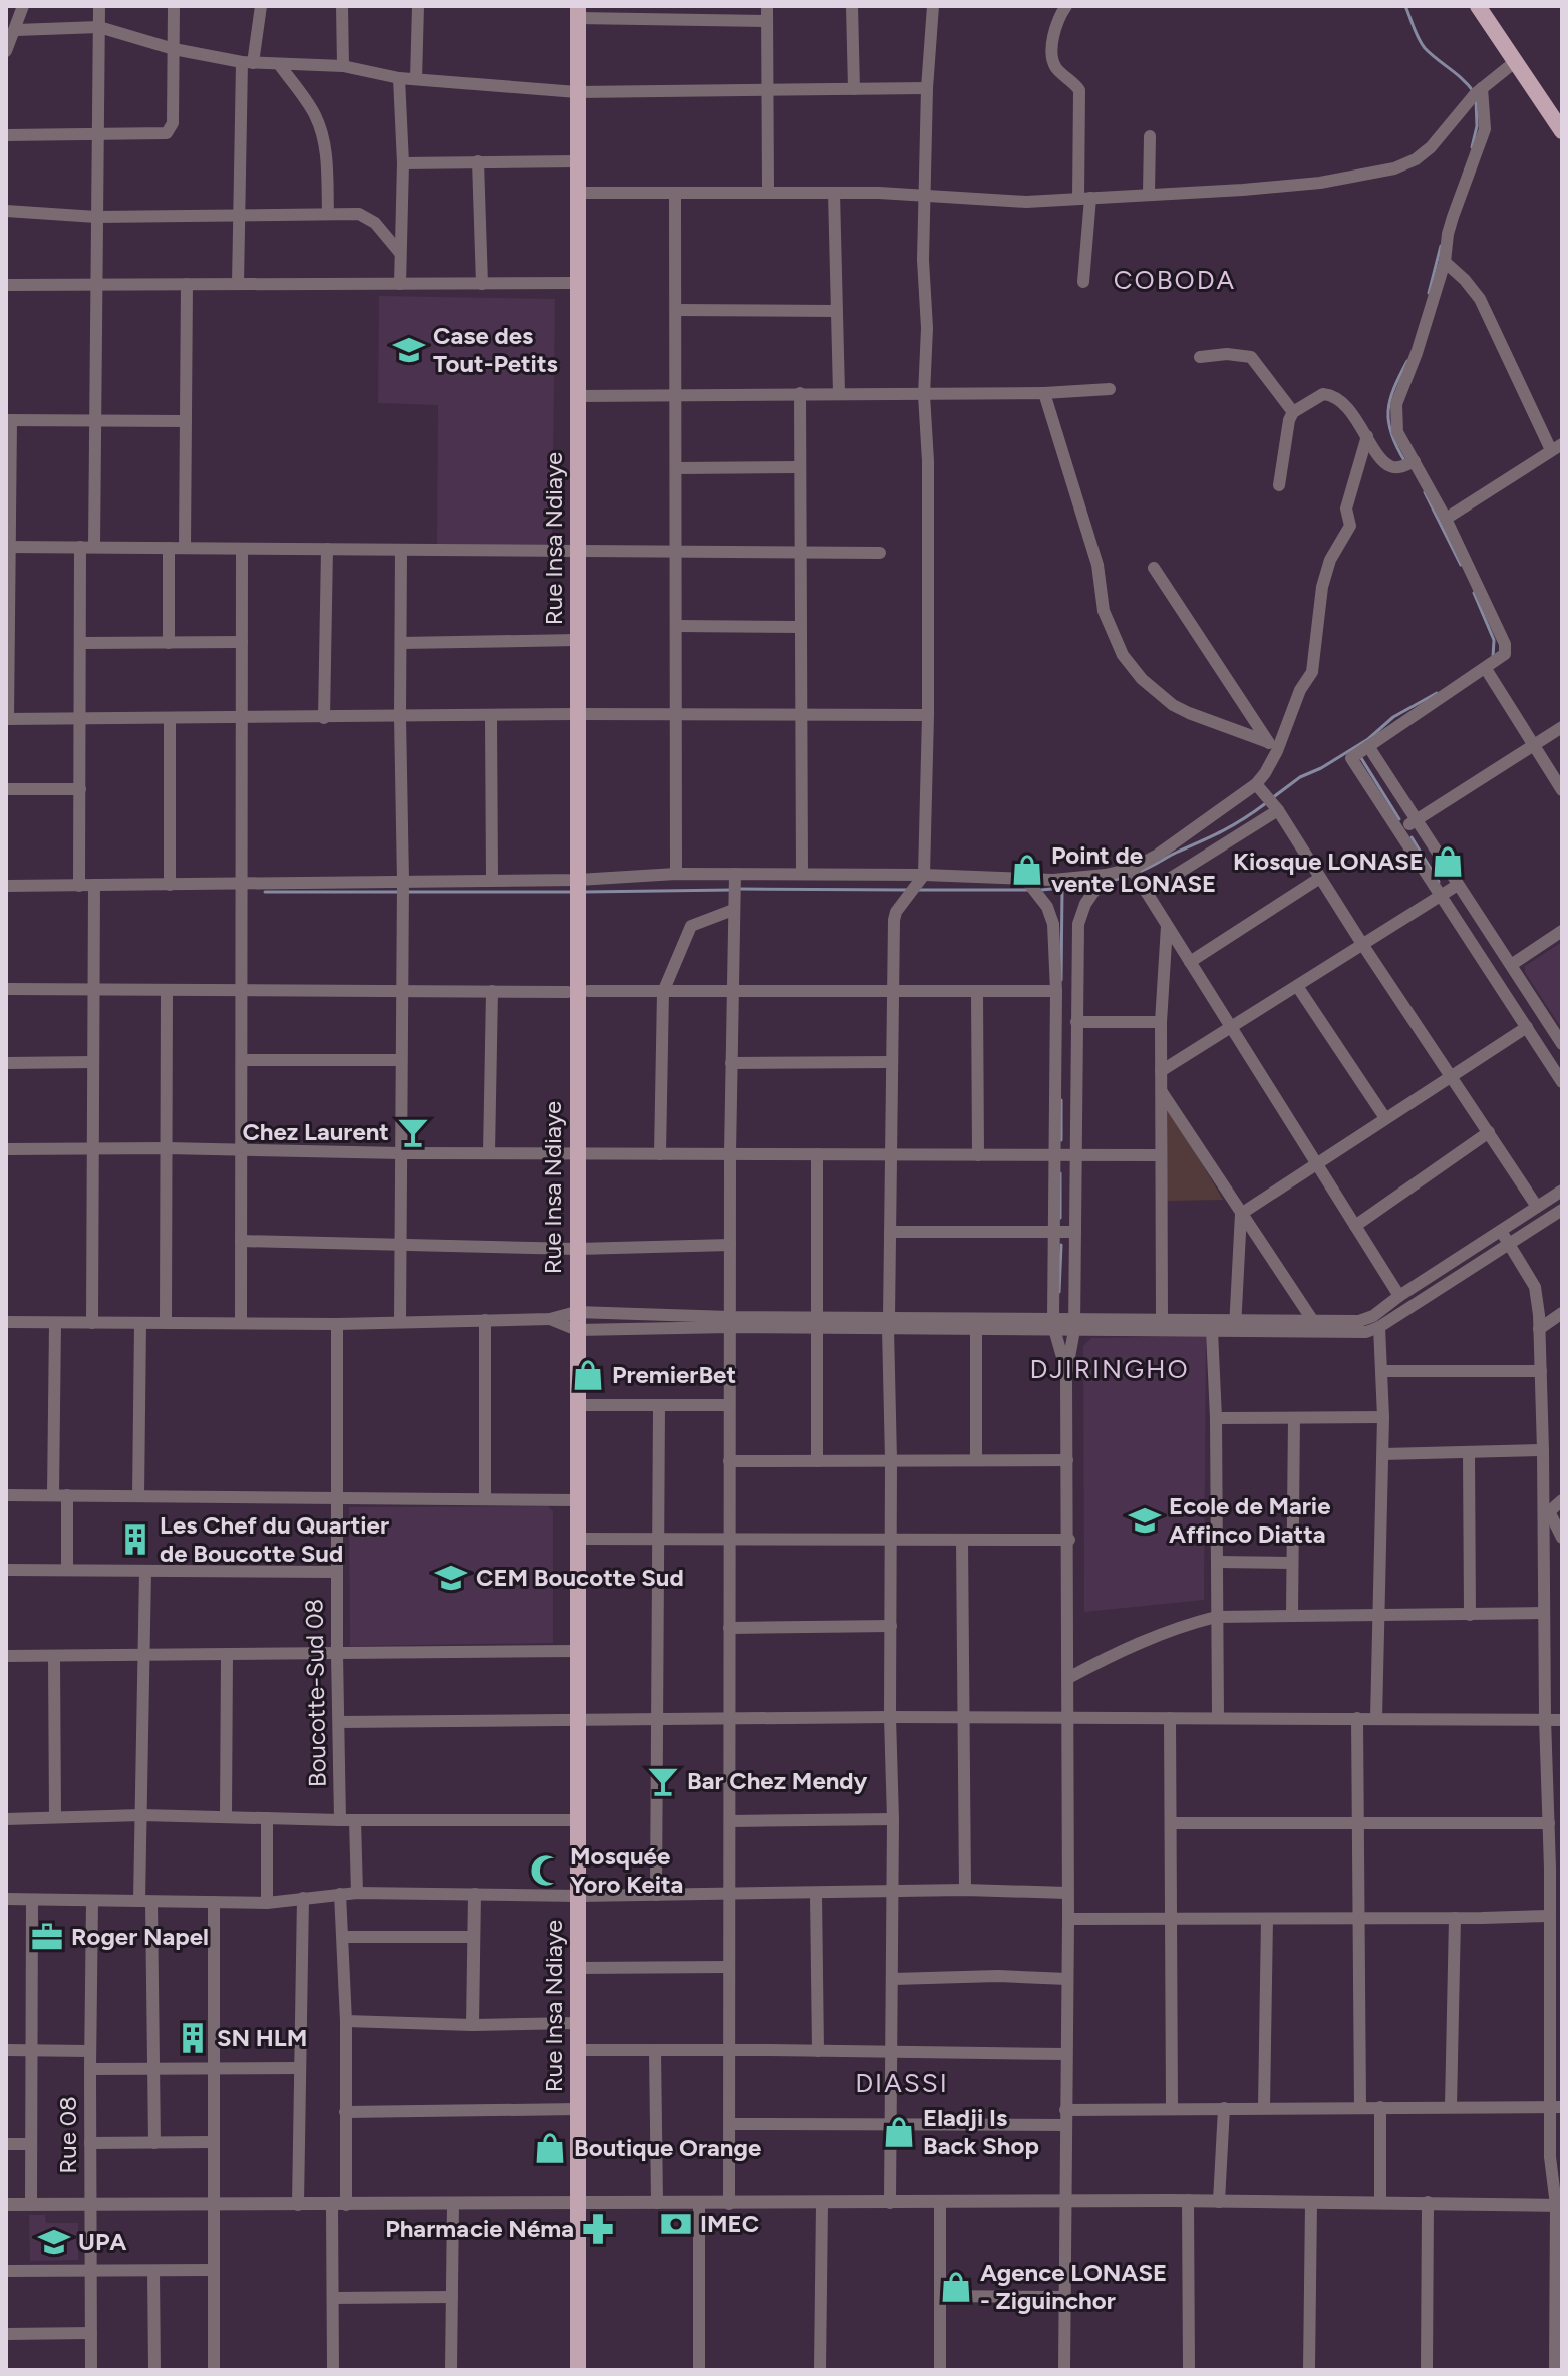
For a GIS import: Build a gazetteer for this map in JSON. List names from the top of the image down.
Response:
{
  "streets": {
    "main road": ["Rue Insa Ndiaye"],
    "street": ["Boucotte-Sud 08", "Rue 08"]
  },
  "districts": ["COBODA", "DJIRINGHO", "DIASSI"],
  "places": {
    "school or university": [
      "Case des Tout-Petits",
      "Ecole de Marie Affinco Diatta",
      "CEM Boucotte Sud",
      "UPA"
    ],
    "shop": [
      "Kiosque LONASE",
      "Point de vente LONASE",
      "PremierBet",
      "Eladji Is Back Shop",
      "Boutique Orange",
      "Agence LONASE - Ziguinchor"
    ],
    "bar": ["Chez Laurent", "Bar Chez Mendy"],
    "building": ["Les Chef du Quartier de Boucotte Sud", "SN HLM"],
    "mosque": ["Mosquée Yoro Keita"],
    "office": ["Roger Napel"],
    "bank": ["IMEC"],
    "pharmacy": ["Pharmacie Néma"]
  }
}
